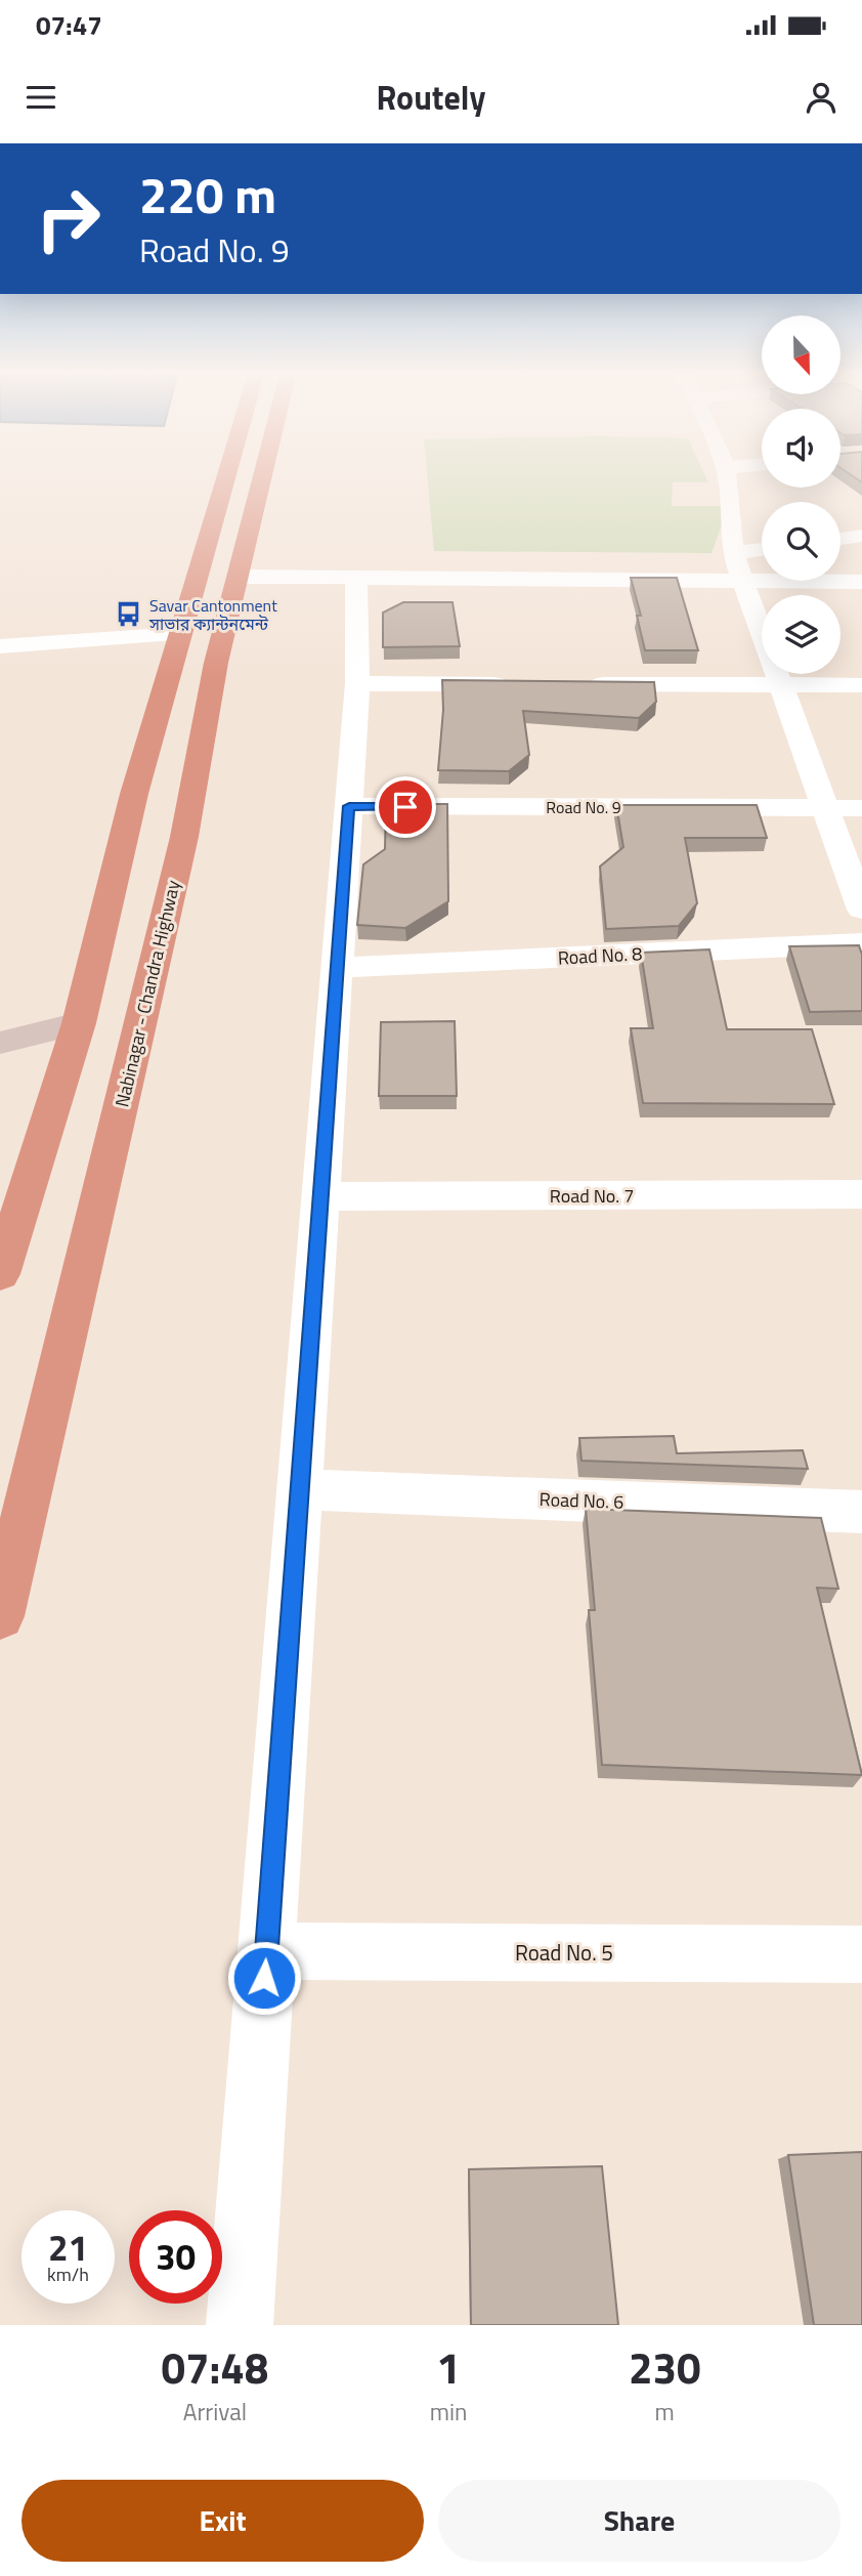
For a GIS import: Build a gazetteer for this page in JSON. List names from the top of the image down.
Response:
{
  "streets": {
    "highway": ["Nabinagar - Chandra Highway"],
    "street": [
      "Road No. 9",
      "Road No. 8",
      "Road No. 7",
      "Road No. 6",
      "Road No. 5"
    ]
  },
  "places": {
    "bus stop": ["Savar Cantonment সাভার ক্যান্টনমেন্ট"]
  },
  "north": "bottom",
  "page": {
    "status": "07:47",
    "header": "Routely",
    "turn": ["220 m", "Road No. 9"],
    "speed": "21 km/h",
    "limit": "30",
    "eta": [
      "07:48",
      "Arrival",
      "1",
      "min",
      "230",
      "m"
    ],
    "buttons": ["Exit", "Share"]
  }
}
